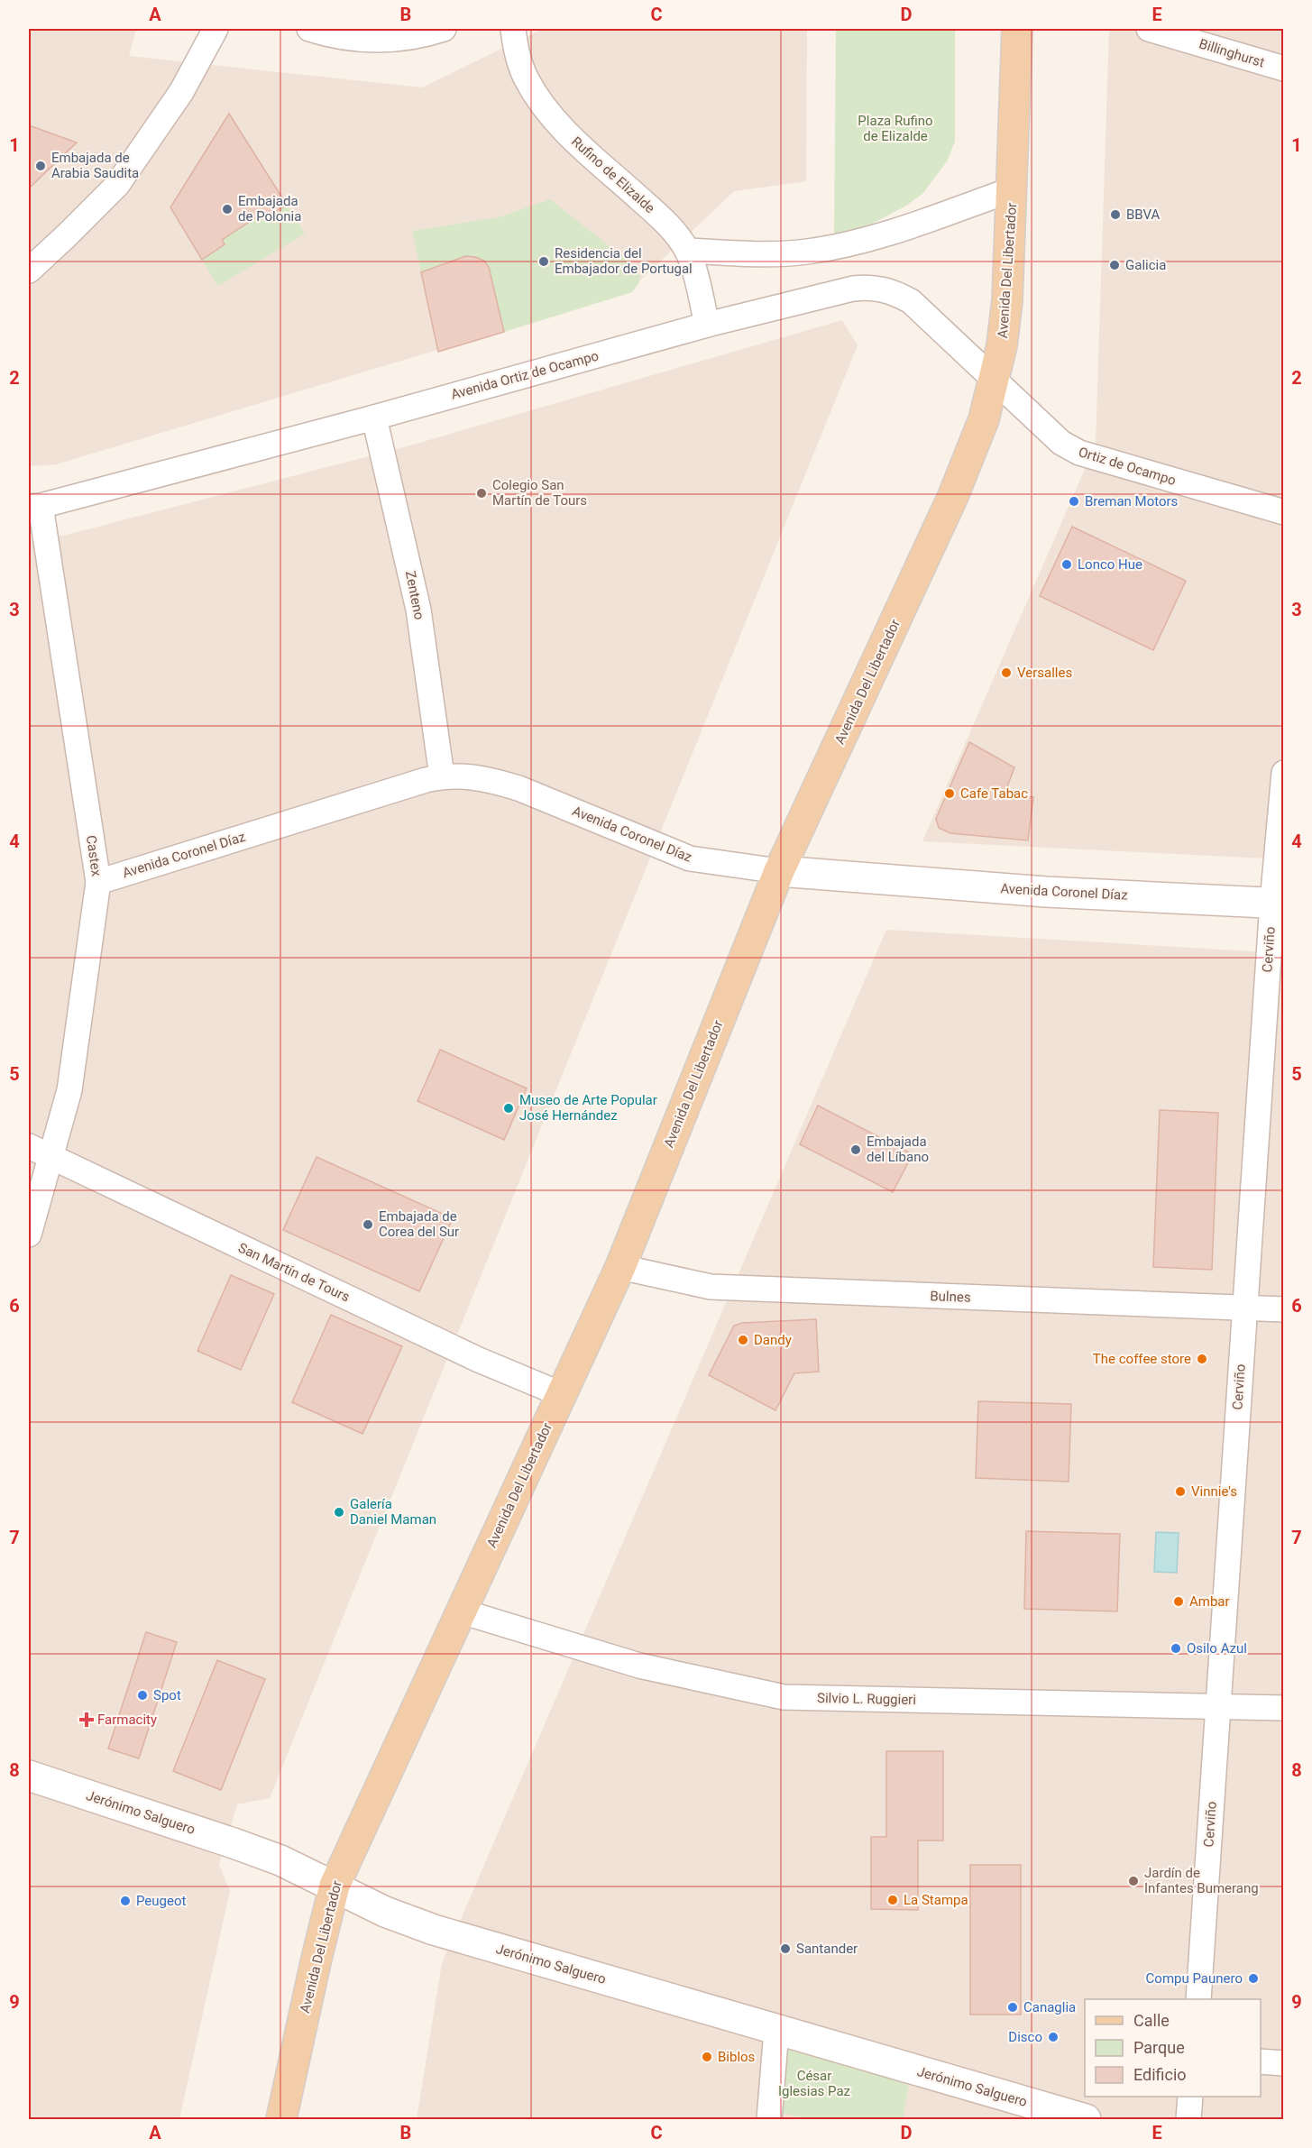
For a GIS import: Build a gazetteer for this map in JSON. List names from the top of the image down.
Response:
{
  "streets": {
    "main road": ["Avenida Del Libertador"],
    "street": [
      "Billinghurst",
      "Rufino de Elizalde",
      "Avenida Ortiz de Ocampo",
      "Ortiz de Ocampo",
      "Zenteno",
      "Avenida Coronel Díaz",
      "Castex",
      "Cerviño",
      "San Martín de Tours",
      "Bulnes",
      "Silvio L. Ruggieri",
      "Jerónimo Salguero"
    ]
  },
  "crossings": [
    ["Rufino de Elizalde", "Avenida Ortiz de Ocampo"],
    ["Avenida Del Libertador", "Avenida Ortiz de Ocampo"],
    ["Avenida Del Libertador", "Ortiz de Ocampo"],
    ["Avenida Del Libertador", "Avenida Coronel Díaz"],
    ["Avenida Del Libertador", "San Martín de Tours"],
    ["Avenida Del Libertador", "Bulnes"],
    ["Avenida Del Libertador", "Silvio L. Ruggieri"],
    ["Avenida Del Libertador", "Jerónimo Salguero"],
    ["Avenida Ortiz de Ocampo", "Ortiz de Ocampo"],
    ["Avenida Ortiz de Ocampo", "Zenteno"],
    ["Avenida Ortiz de Ocampo", "Castex"],
    ["Zenteno", "Avenida Coronel Díaz"],
    ["Avenida Coronel Díaz", "Castex"],
    ["Avenida Coronel Díaz", "Cerviño"],
    ["Castex", "San Martín de Tours"],
    ["Cerviño", "Bulnes"],
    ["Cerviño", "Silvio L. Ruggieri"]
  ],
  "parks": ["Plaza Rufino de Elizalde", "César Iglesias Paz"],
  "places": {
    "other": [
      "Embajada de Arabia Saudita",
      "Embajada de Polonia",
      "BBVA",
      "Residencia del Embajador de Portugal",
      "Galicia",
      "Colegio San Martín de Tours",
      "Breman Motors",
      "Lonco Hue",
      "Versalles",
      "Cafe Tabac",
      "Museo de Arte Popular José Hernández",
      "Embajada del Líbano",
      "Embajada de Corea del Sur",
      "Dandy",
      "The coffee store",
      "Vinnie's",
      "Galería Daniel Maman",
      "Ambar",
      "Osilo Azul",
      "Spot",
      "Jardín de Infantes Bumerang",
      "La Stampa",
      "Peugeot",
      "Santander",
      "Compu Paunero",
      "Canaglia",
      "Disco",
      "Biblos"
    ],
    "health": ["Farmacity"]
  },
  "legend": ["Calle", "Parque", "Edificio"],
  "grid": {
    "columns": [
      "A",
      "B",
      "C",
      "D",
      "E"
    ],
    "rows": [
      "1",
      "2",
      "3",
      "4",
      "5",
      "6",
      "7",
      "8",
      "9"
    ]
  }
}
